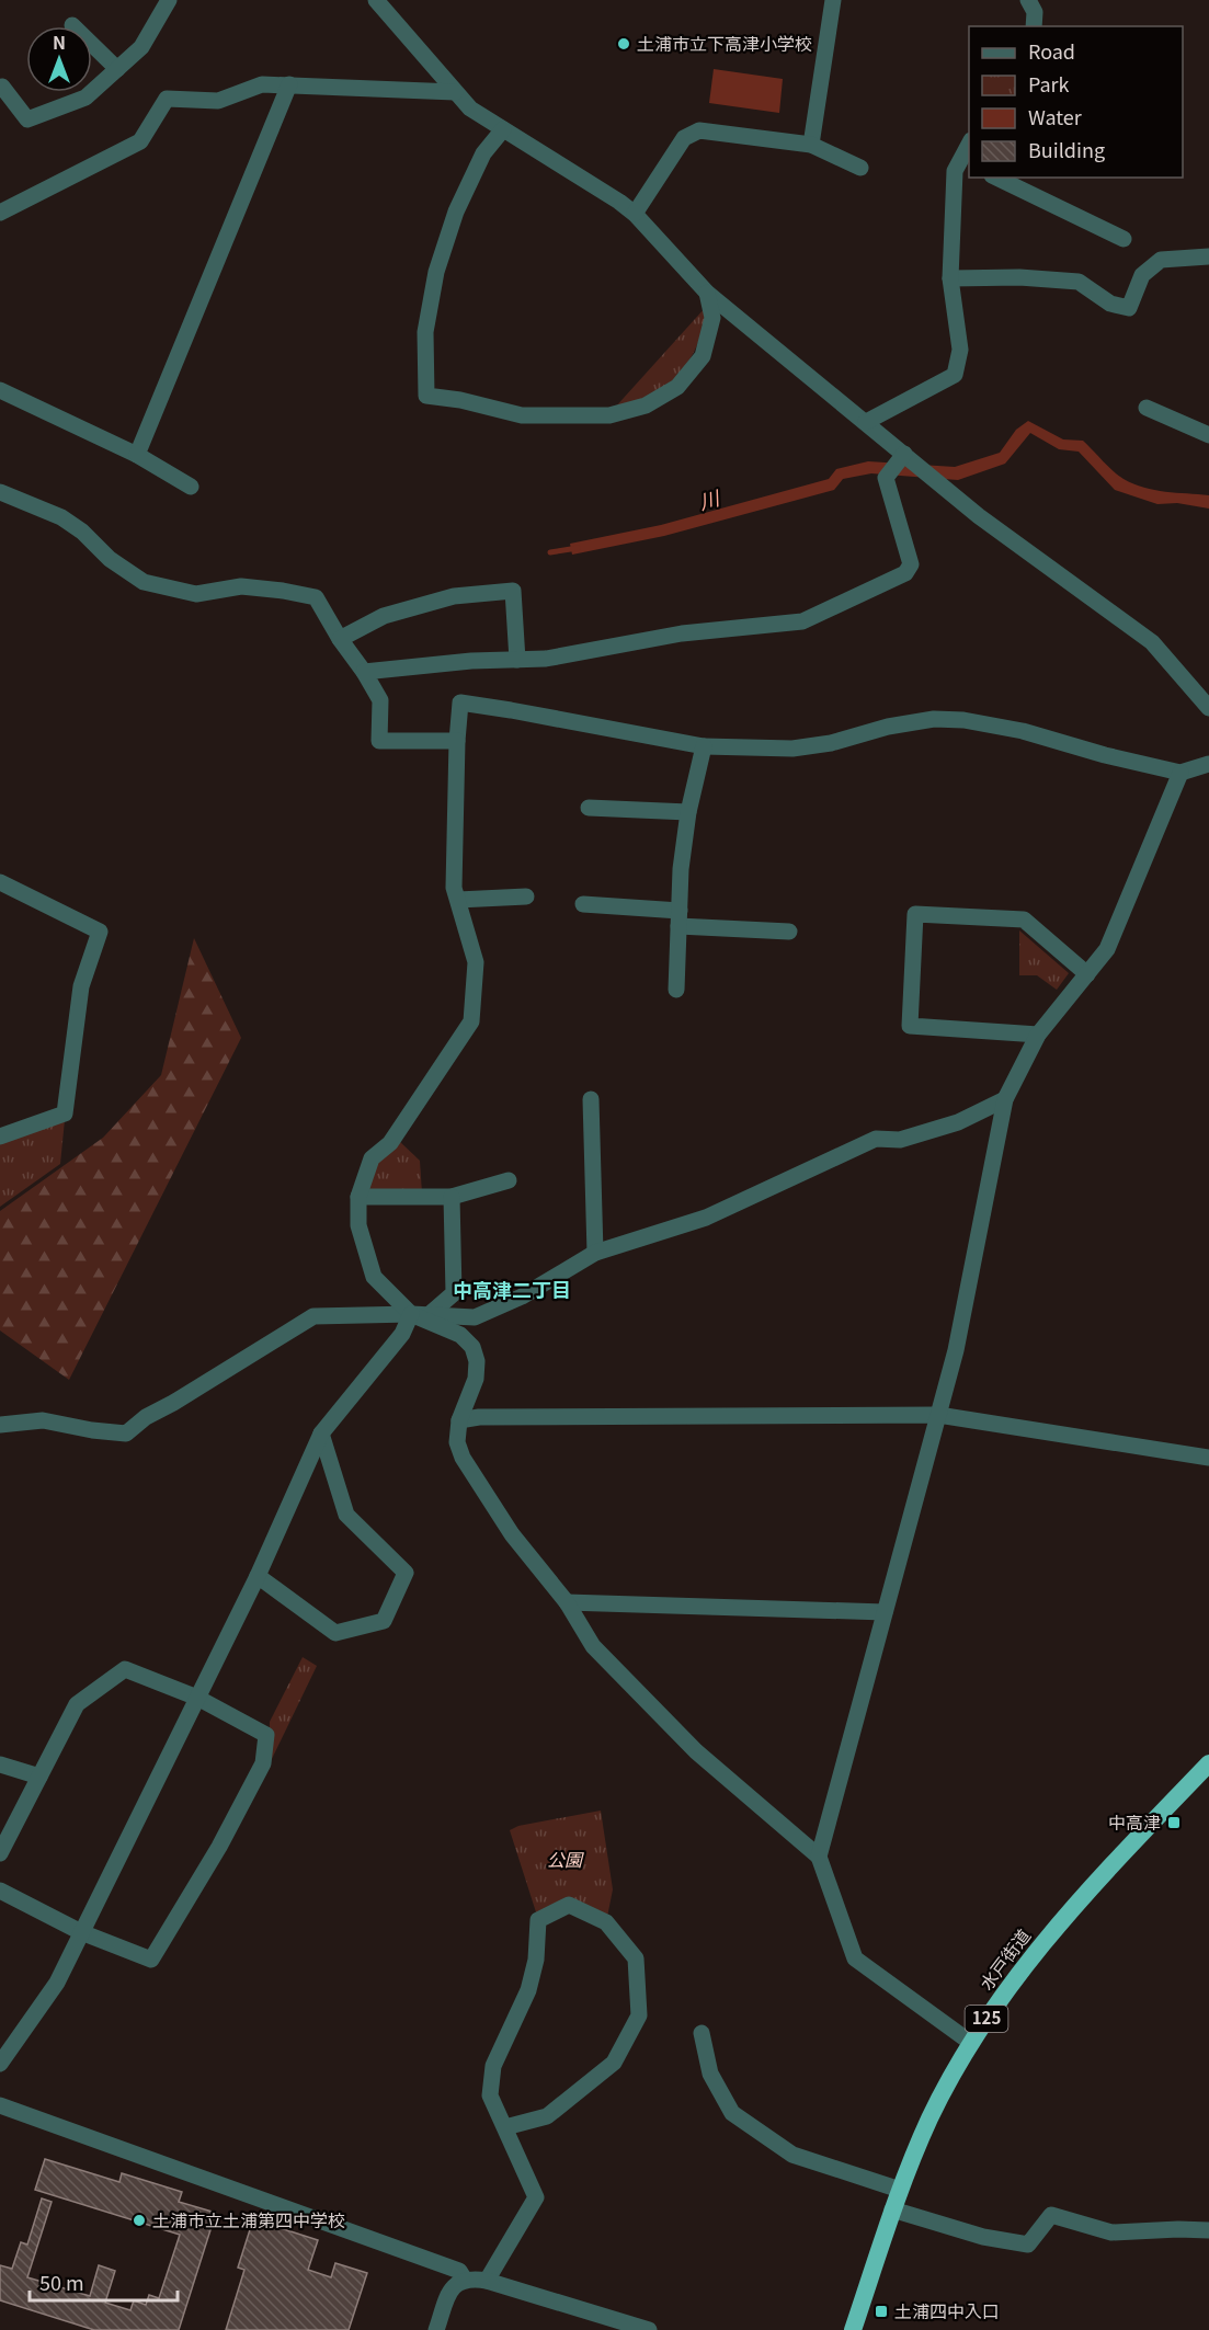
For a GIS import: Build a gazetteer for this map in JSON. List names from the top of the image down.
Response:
{
  "streets": {
    "highway": ["水戸街道", "125"]
  },
  "districts": ["中高津二丁目"],
  "water": ["川"],
  "parks": ["公園"],
  "places": {
    "other": ["土浦市立下高津小学校", "土浦市立土浦第四中学校"],
    "transit": ["中高津", "土浦四中入口"]
  },
  "legend": [
    "Road",
    "Park",
    "Water",
    "Building"
  ],
  "scale_bar": "50 m",
  "north": "top"
}
